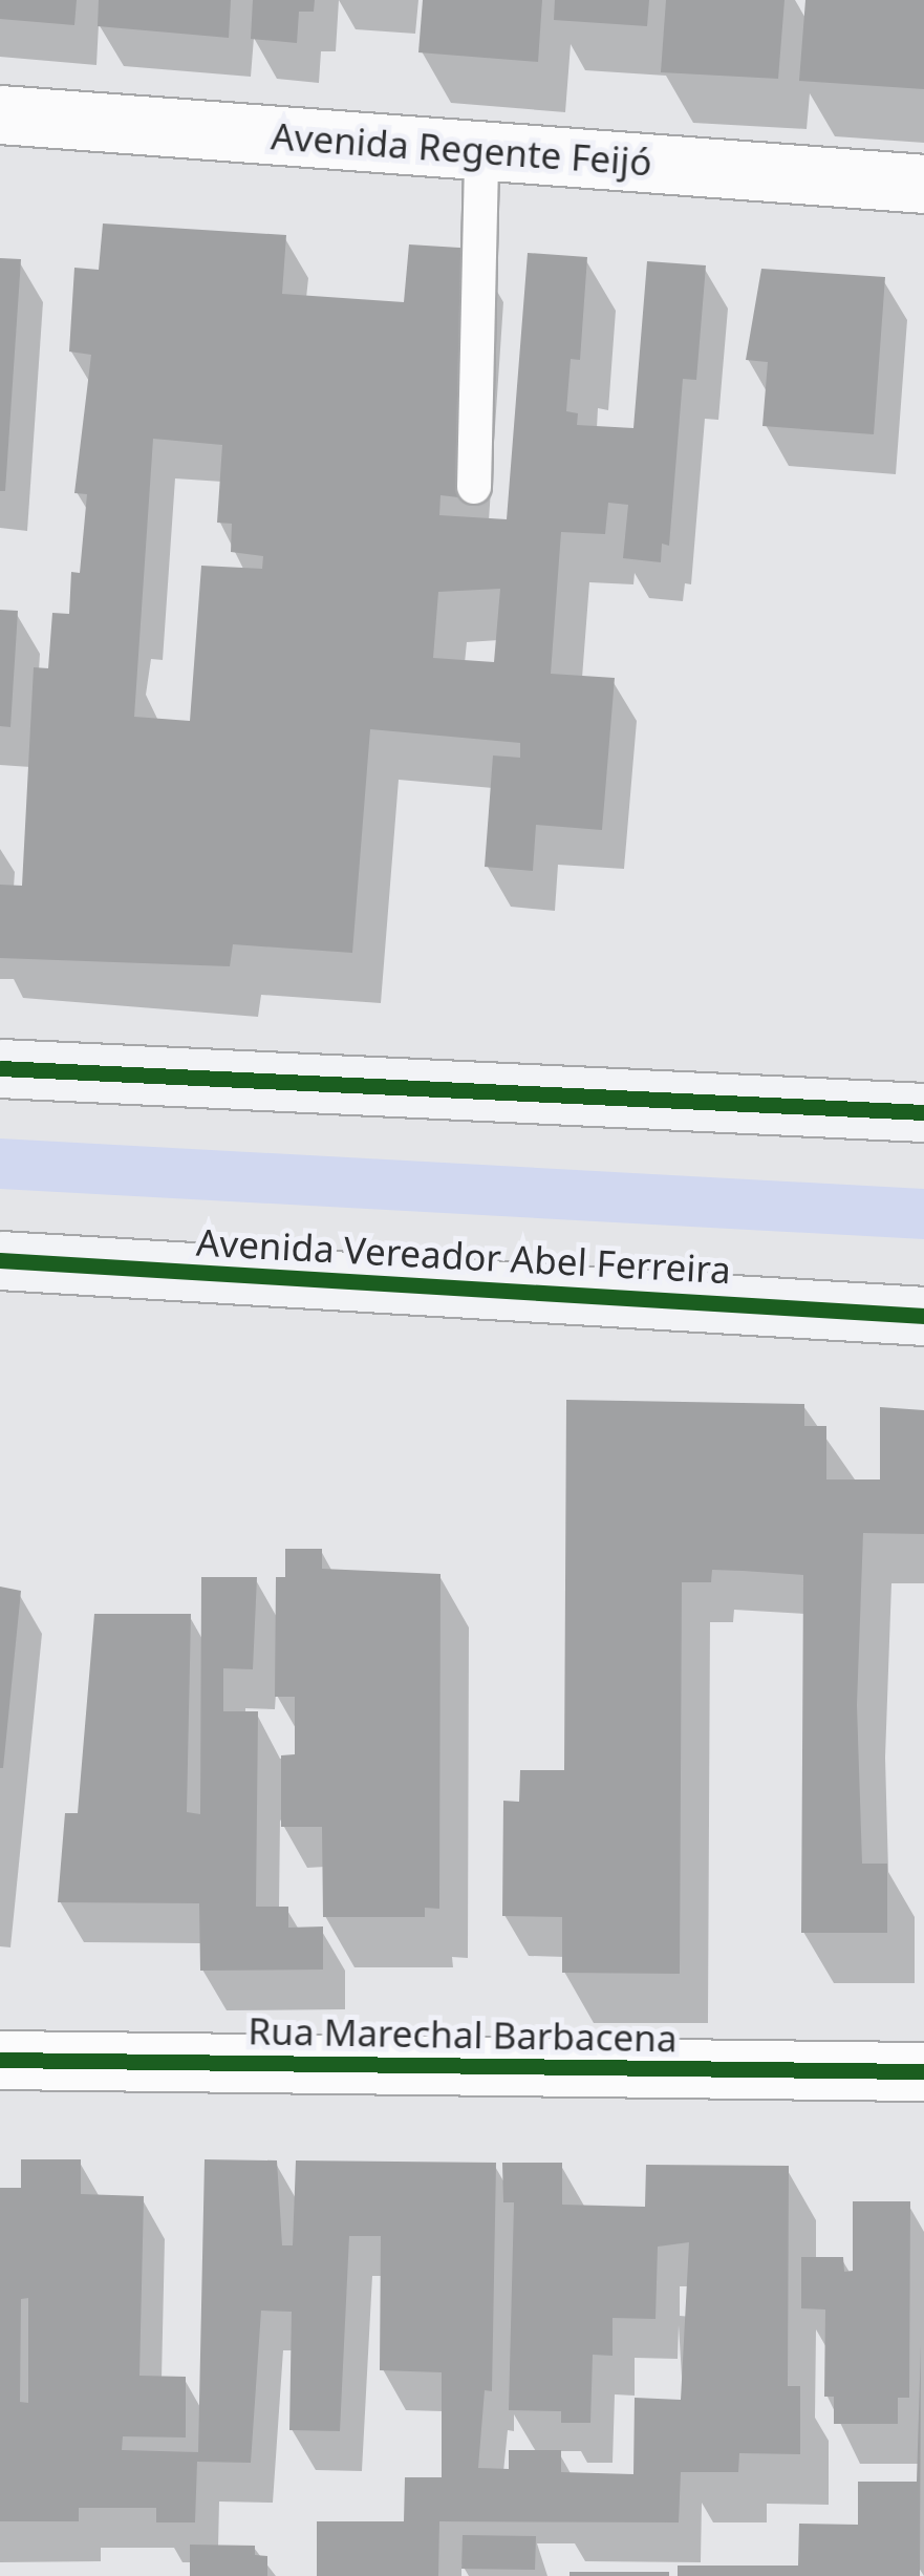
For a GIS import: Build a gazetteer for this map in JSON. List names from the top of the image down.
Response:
{
  "streets": {
    "main road": ["Avenida Regente Feijó", "Avenida Vereador Abel Ferreira", "Rua Marechal Barbacena"]
  }
}
